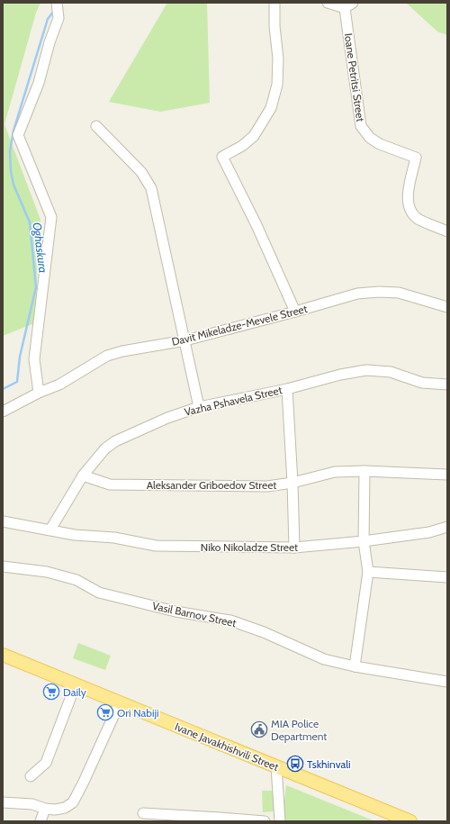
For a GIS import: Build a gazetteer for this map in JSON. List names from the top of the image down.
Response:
{
  "streets": {
    "main road": ["Ivane Javakhishvili Street"],
    "street": [
      "Ioane Petritsi Street",
      "Davit Mikeladze-Mevele Street",
      "Vazha Pshavela Street",
      "Aleksander Griboedov Street",
      "Niko Nikoladze Street",
      "Vasil Barnov Street"
    ]
  },
  "crossings": [
    ["Vazha Pshavela Street", "Aleksander Griboedov Street"],
    ["Vazha Pshavela Street", "Niko Nikoladze Street"]
  ],
  "water": ["Oghaskura"],
  "places": {
    "supermarket": ["Daily", "Ori Nabiji"],
    "public building": ["MIA Police Department"],
    "bus stop": ["Tskhinvali"]
  }
}
